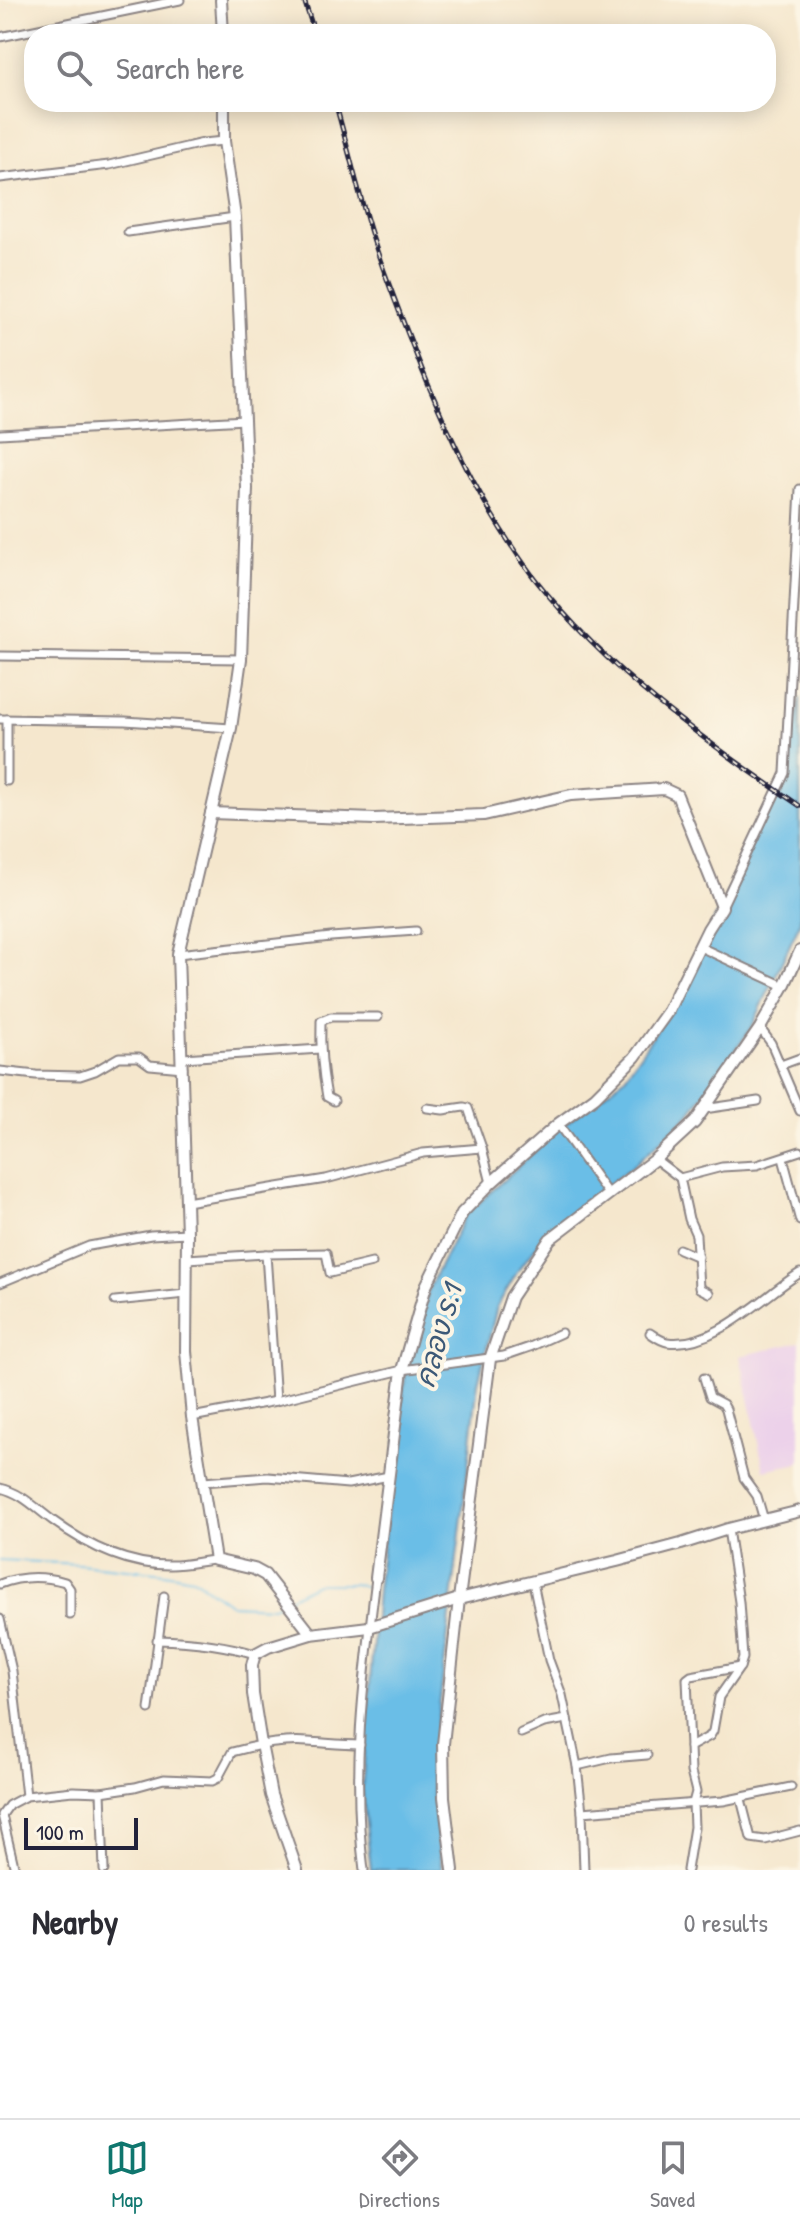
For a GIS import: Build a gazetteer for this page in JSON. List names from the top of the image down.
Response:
{
  "water": ["คลอง ร.1"],
  "scale_bar": "100 m",
  "page": {
    "search": "Search here",
    "scale": "100 m",
    "heading": ["Nearby", "0 results"],
    "nav": ["Map", "Directions", "Saved"]
  }
}
